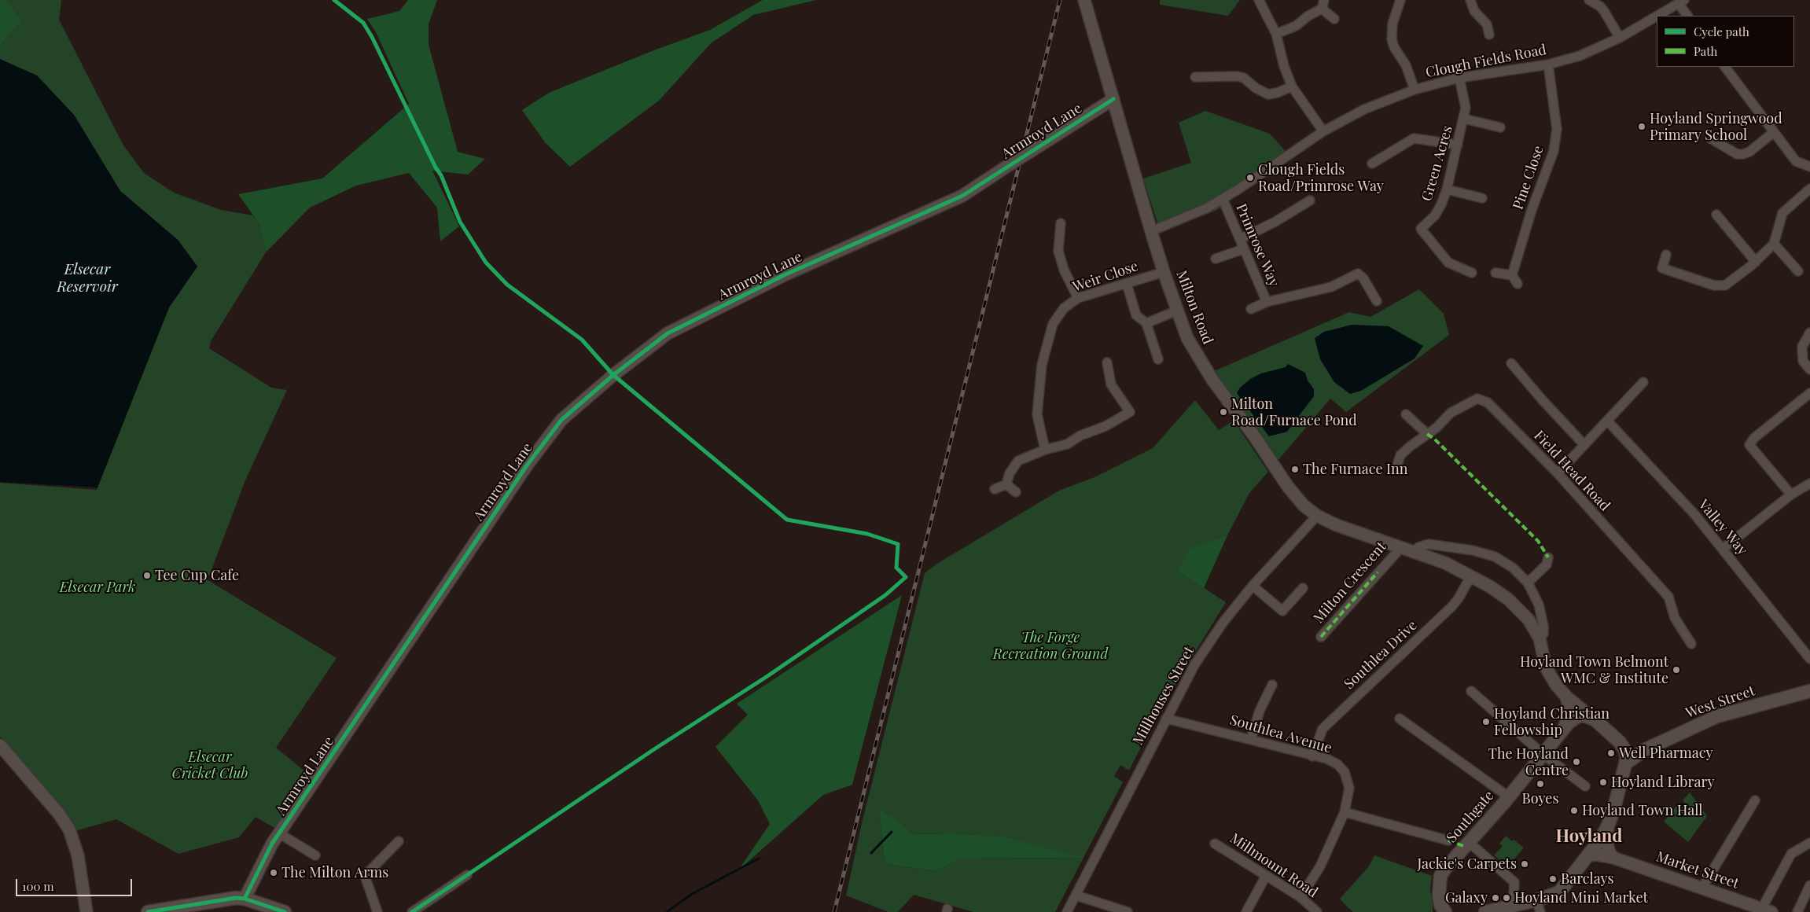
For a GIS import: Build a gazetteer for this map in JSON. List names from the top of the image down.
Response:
{
  "streets": {
    "main road": ["Milton Road", "West Street", "Southgate"],
    "street": [
      "Clough Fields Road",
      "Armroyd Lane",
      "Green Acres",
      "Pine Close",
      "Primrose Way",
      "Weir Close",
      "Field Head Road",
      "Valley Way",
      "Milton Crescent",
      "Southlea Drive",
      "Millhouses Street",
      "Southlea Avenue",
      "Millmount Road",
      "Market Street"
    ]
  },
  "crossings": [
    ["Clough Fields Road", "Green Acres"],
    ["Clough Fields Road", "Pine Close"],
    ["Clough Fields Road", "Primrose Way"],
    ["Clough Fields Road", "Milton Road"],
    ["Armroyd Lane", "Milton Road"],
    ["Weir Close", "Milton Road"],
    ["Milton Road", "Milton Crescent"],
    ["Milton Road", "Southlea Drive"],
    ["Milton Road", "Millhouses Street"],
    ["Milton Road", "Southgate"],
    ["Southlea Drive", "Southlea Avenue"],
    ["Millhouses Street", "Southlea Avenue"],
    ["Southlea Avenue", "Millmount Road"]
  ],
  "districts": ["Hoyland"],
  "water": ["Elsecar Reservoir"],
  "parks": ["Elsecar Park", "The Forge Recreation Ground", "Elsecar Cricket Club"],
  "places": [
    "Hoyland Springwood Primary School",
    "Clough Fields Road/Primrose Way",
    "Milton Road/Furnace Pond",
    "The Furnace Inn",
    "Tee Cup Cafe",
    "Hoyland Town Belmont WMC & Institute",
    "Hoyland Christian Fellowship",
    "Well Pharmacy",
    "The Hoyland Centre",
    "Hoyland Library",
    "Boyes",
    "Hoyland Town Hall",
    "Jackie's Carpets",
    "The Milton Arms",
    "Barclays",
    "Galaxy",
    "Hoyland Mini Market"
  ],
  "legend": ["Cycle path", "Path"],
  "scale_bar": "100 m"
}
